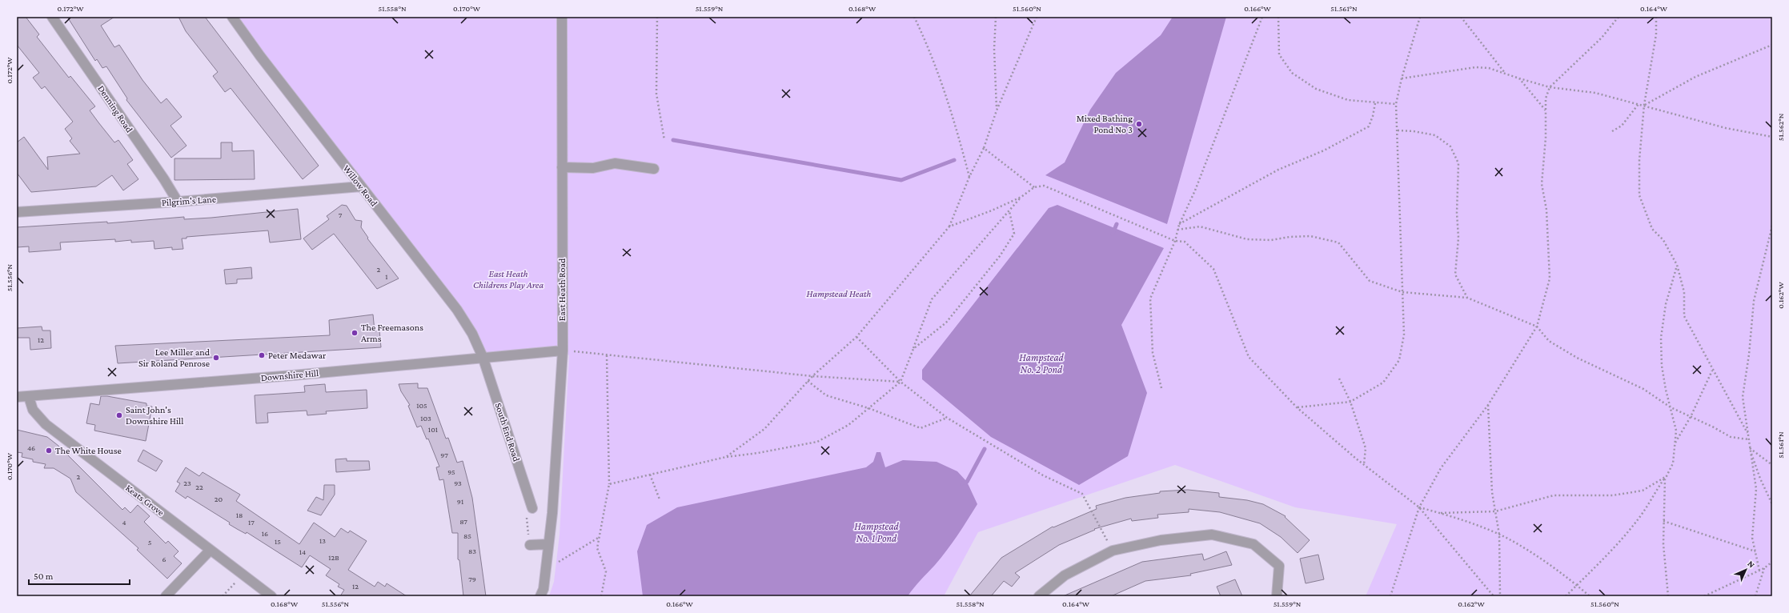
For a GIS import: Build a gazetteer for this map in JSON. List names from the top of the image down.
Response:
{
  "streets": {
    "street": [
      "Denning Road",
      "Willow Road",
      "Pilgrim's Lane",
      "East Heath Road",
      "Downshire Hill",
      "South End Road",
      "Keats Grove"
    ]
  },
  "crossings": [
    ["Denning Road", "Pilgrim's Lane"],
    ["Willow Road", "Pilgrim's Lane"],
    ["Willow Road", "Downshire Hill"],
    ["Willow Road", "South End Road"],
    ["East Heath Road", "Downshire Hill"],
    ["Downshire Hill", "South End Road"],
    ["Downshire Hill", "Keats Grove"]
  ],
  "water": ["Hampstead No. 2 Pond", "Hampstead No. 1 Pond"],
  "parks": ["East Heath Childrens Play Area", "Hampstead Heath"],
  "places": [
    "Mixed Bathing Pond No 3",
    "The Freemasons Arms",
    "Peter Medawar",
    "Lee Miller and Sir Roland Penrose",
    "Saint John's Downshire Hill",
    "The White House"
  ],
  "house_numbers": [
    "7",
    "2",
    "1",
    "12",
    "105",
    "103",
    "101",
    "46",
    "97",
    "95",
    "2",
    "23",
    "93",
    "22",
    "20",
    "91",
    "18",
    "87",
    "4",
    "17",
    "16",
    "85",
    "13",
    "15",
    "5",
    "83",
    "14",
    "12B",
    "6",
    "79",
    "12"
  ],
  "scale_bar": "50 m",
  "north": "top right",
  "coordinates": [
    "0.172°W",
    "51.558°N",
    "0.170°W",
    "51.559°N",
    "0.168°W",
    "51.560°N",
    "0.166°W",
    "51.561°N",
    "0.164°W",
    "51.562°N",
    "51.556°N",
    "0.162°W"
  ]
}
